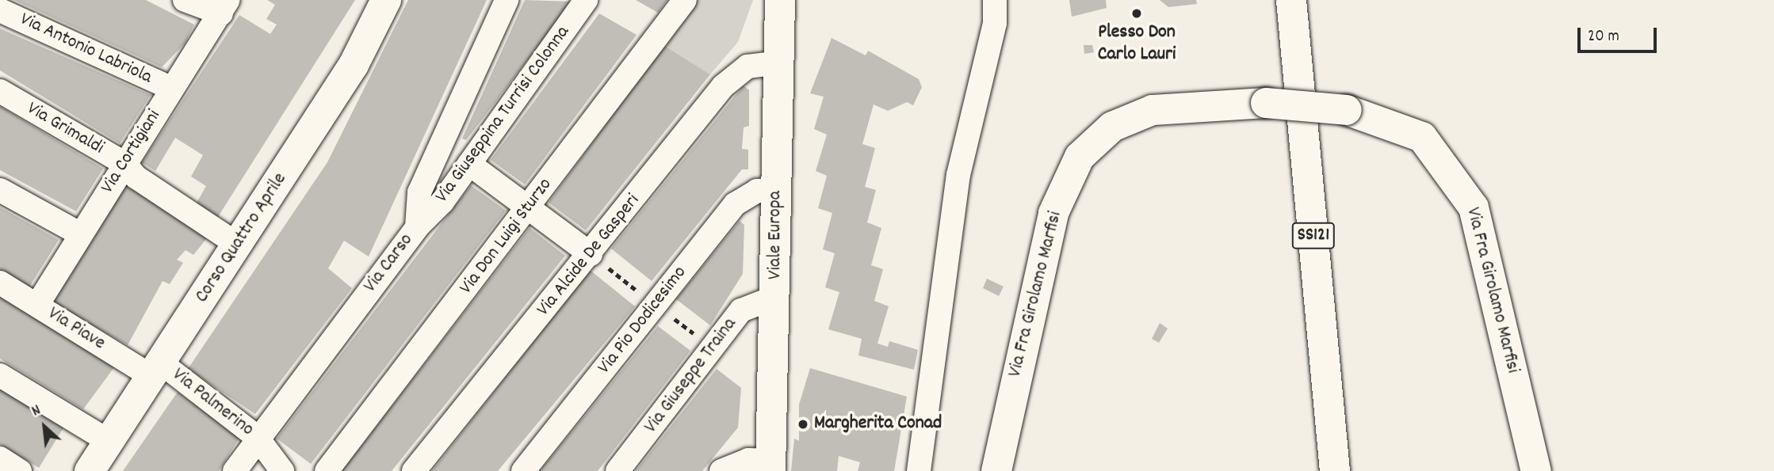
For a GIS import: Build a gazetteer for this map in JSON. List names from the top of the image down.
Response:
{
  "streets": {
    "main road": [
      "Viale Europa",
      "SS121",
      "Corso Quattro Aprile",
      "Via Fra Girolamo Marfisi"
    ],
    "street": [
      "Via Antonio Labriola",
      "Via Giuseppina Turrisi Colonna",
      "Via Grimaldi",
      "Via Cortigiani",
      "Via Don Luigi Sturzo",
      "Via Alcide De Gasperi",
      "Via Carso",
      "Via Pio Dodicesimo",
      "Via Piave",
      "Via Giuseppe Traina",
      "Via Palmerino"
    ]
  },
  "crossings": [
    ["Via Antonio Labriola", "Via Cortigiani"],
    ["Via Giuseppina Turrisi Colonna", "Via Carso"],
    ["Via Grimaldi", "Via Cortigiani"],
    ["Via Grimaldi", "Corso Quattro Aprile"],
    ["Via Cortigiani", "Via Piave"],
    ["Viale Europa", "Via Alcide De Gasperi"],
    ["Viale Europa", "Via Pio Dodicesimo"],
    ["Viale Europa", "Via Giuseppe Traina"],
    ["Corso Quattro Aprile", "Via Piave"],
    ["Corso Quattro Aprile", "Via Palmerino"],
    ["Via Carso", "Via Palmerino"],
    ["Via Piave", "Via Palmerino"]
  ],
  "places": ["Plesso Don Carlo Lauri", "Margherita Conad"],
  "scale_bar": "20 m",
  "north": "top left"
}
